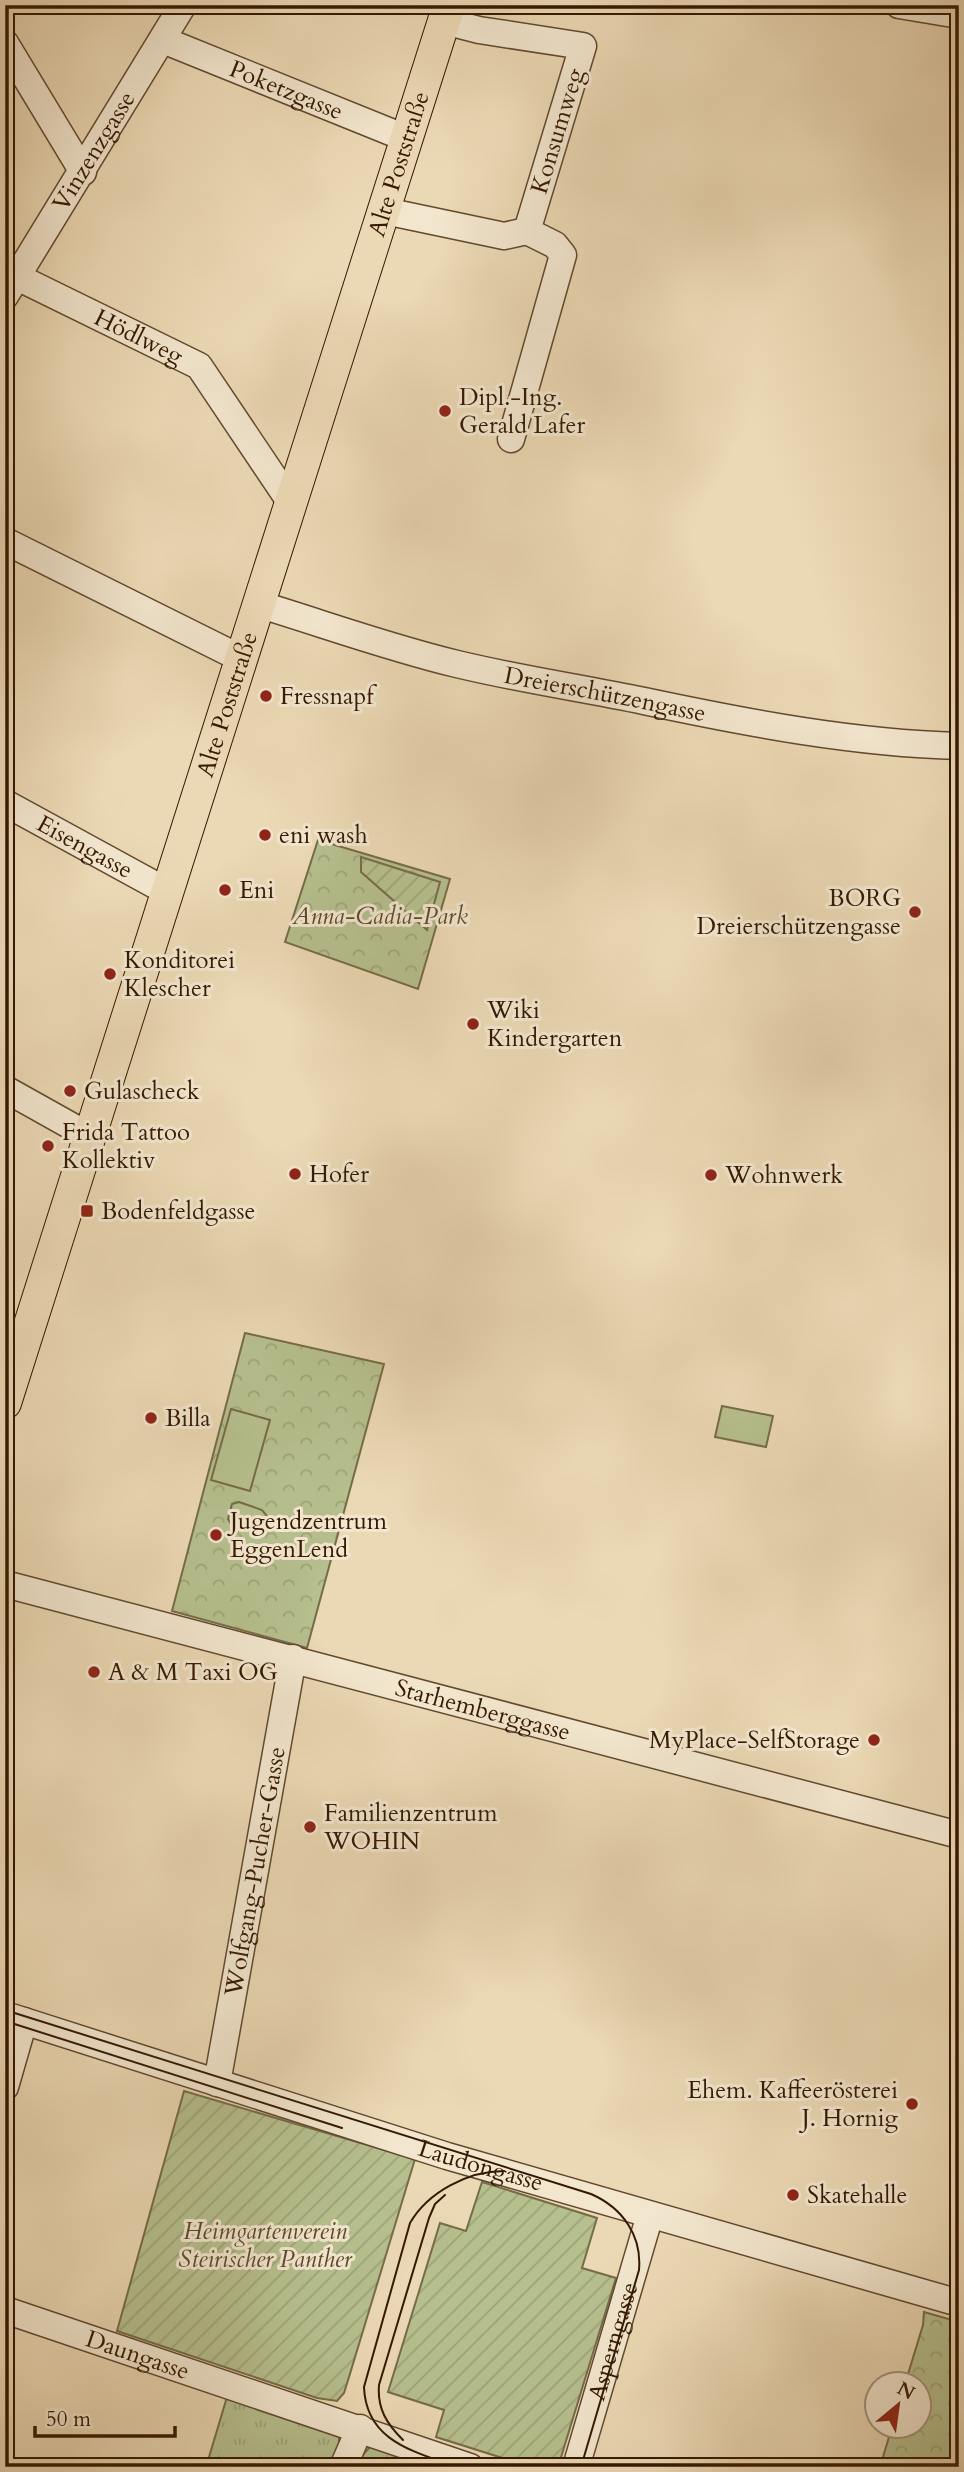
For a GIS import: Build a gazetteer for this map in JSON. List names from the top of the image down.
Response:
{
  "streets": {
    "main road": ["Alte Poststraße"],
    "street": [
      "Poketzgasse",
      "Konsumweg",
      "Vinzenzgasse",
      "Hödlweg",
      "Dreierschützengasse",
      "Eisengasse",
      "Starhemberggasse",
      "Wolfgang-Pucher-Gasse",
      "Laudongasse",
      "Asperngasse",
      "Daungasse"
    ]
  },
  "crossings": [
    ["Poketzgasse", "Vinzenzgasse"],
    ["Poketzgasse", "Alte Poststraße"],
    ["Konsumweg", "Alte Poststraße"],
    ["Vinzenzgasse", "Hödlweg"],
    ["Alte Poststraße", "Hödlweg"],
    ["Alte Poststraße", "Dreierschützengasse"],
    ["Alte Poststraße", "Eisengasse"],
    ["Starhemberggasse", "Wolfgang-Pucher-Gasse"],
    ["Wolfgang-Pucher-Gasse", "Laudongasse"],
    ["Laudongasse", "Asperngasse"]
  ],
  "parks": ["Anna-Cadia-Park", "Heimgartenverein Steirischer Panther"],
  "places": {
    "other": [
      "Dipl.-Ing. Gerald Lafer",
      "Fressnapf",
      "eni wash",
      "Eni",
      "BORG Dreierschützengasse",
      "Konditorei Klescher",
      "Wiki Kindergarten",
      "Gulascheck",
      "Frida Tattoo Kollektiv",
      "Hofer",
      "Wohnwerk",
      "Billa",
      "Jugendzentrum EggenLend",
      "A & M Taxi OG",
      "MyPlace-SelfStorage",
      "Familienzentrum WOHIN",
      "Ehem. Kaffeerösterei J. Hornig",
      "Skatehalle"
    ],
    "transit": ["Bodenfeldgasse"]
  },
  "scale_bar": "50 m",
  "north": "top right"
}
